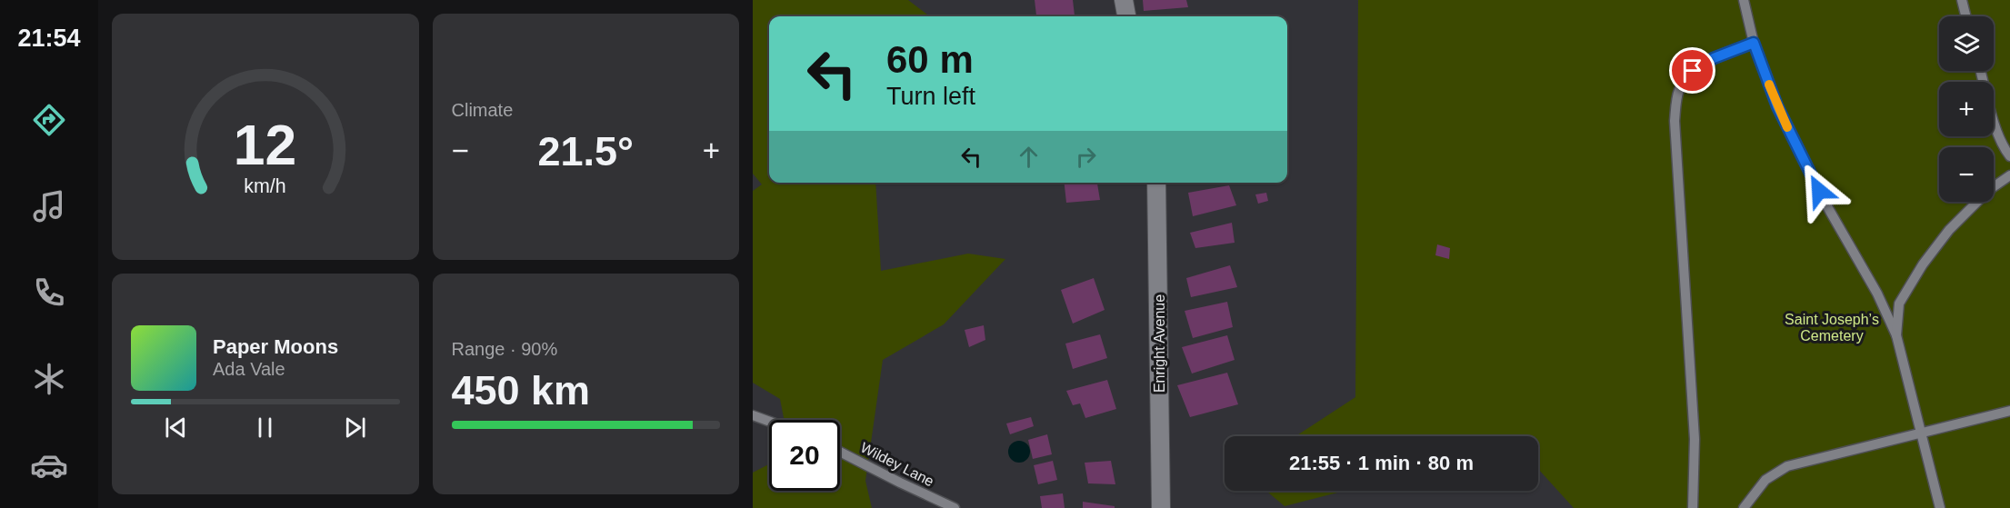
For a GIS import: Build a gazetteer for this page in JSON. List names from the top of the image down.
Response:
{
  "streets": {
    "street": ["Enright Avenue"],
    "lane": ["Wildey Lane"]
  },
  "parks": ["Saint Joseph’s Cemetery"],
  "page": {
    "tabs": "21:54",
    "tile": [
      "Climate",
      ["Range · 90%", "450 km"]
    ],
    "map_buttons": ["+", "−"],
    "turn": ["60 m", "Turn left"],
    "heat": ["−", "21.5°", "+"],
    "song": ["Paper Moons", "Ada Vale"],
    "limit": "20",
    "trip": "21:55 · 1 min · 80 m",
    "gauge": ["12", "km/h"]
  }
}
